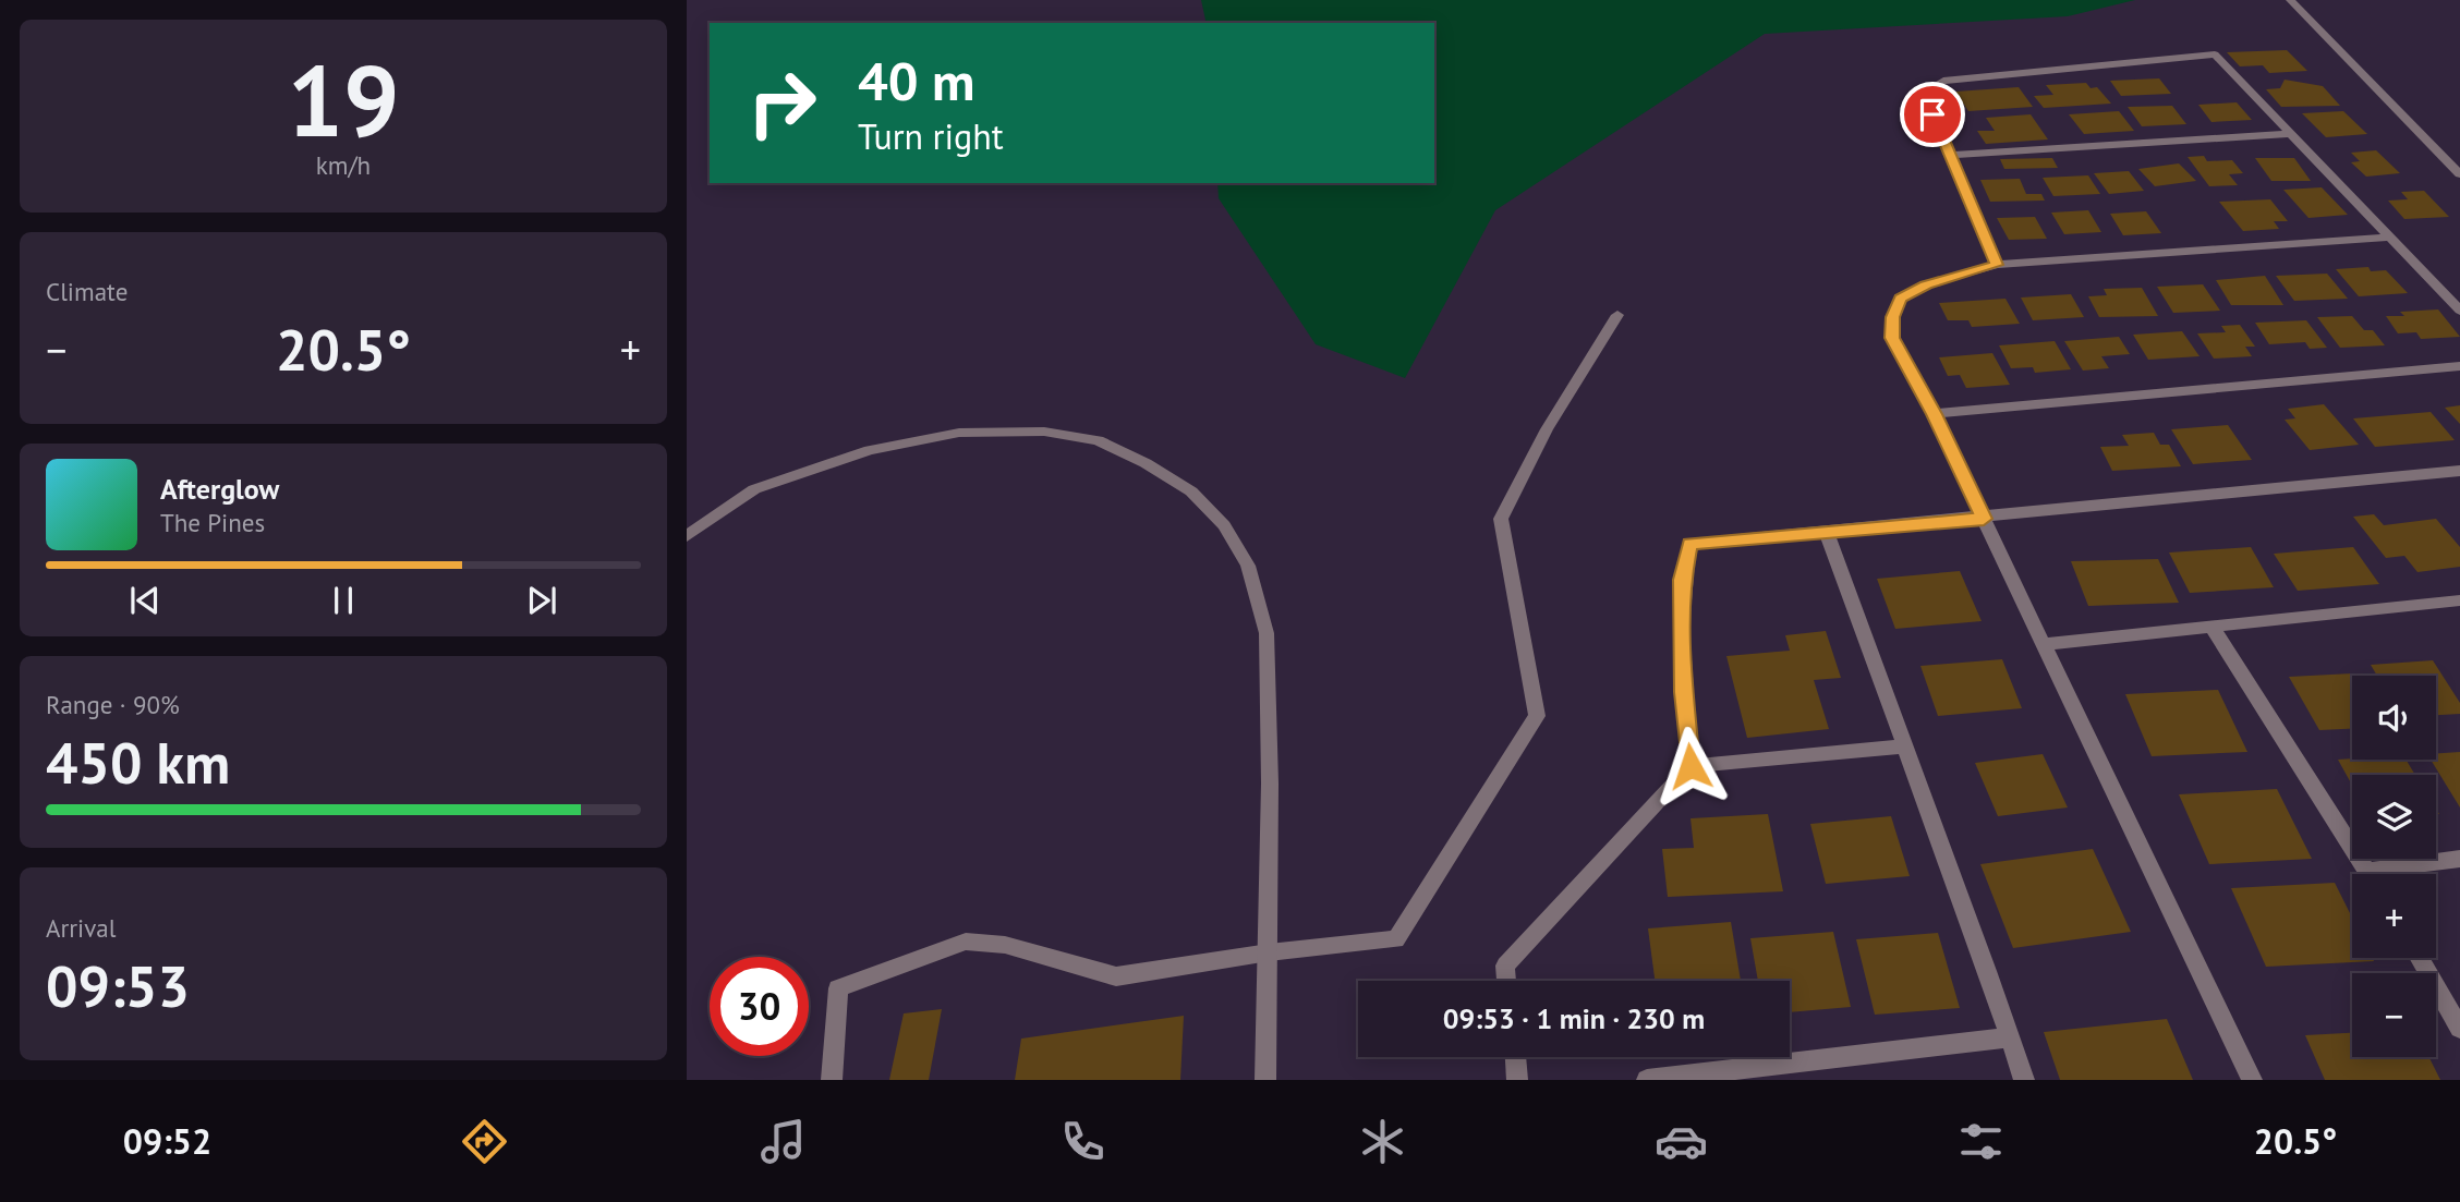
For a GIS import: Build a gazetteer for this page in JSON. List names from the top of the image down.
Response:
{
  "page": {
    "tile": [
      ["19", "km/h"],
      "Climate",
      ["Range · 90%", "450 km"],
      ["Arrival", "09:53"]
    ],
    "turn": ["40 m", "Turn right"],
    "heat": ["−", "20.5°", "+"],
    "song": ["Afterglow", "The Pines"],
    "map_buttons": ["+", "−"],
    "limit": "30",
    "trip": "09:53 · 1 min · 230 m",
    "tabs": ["09:52", "20.5°"]
  }
}
